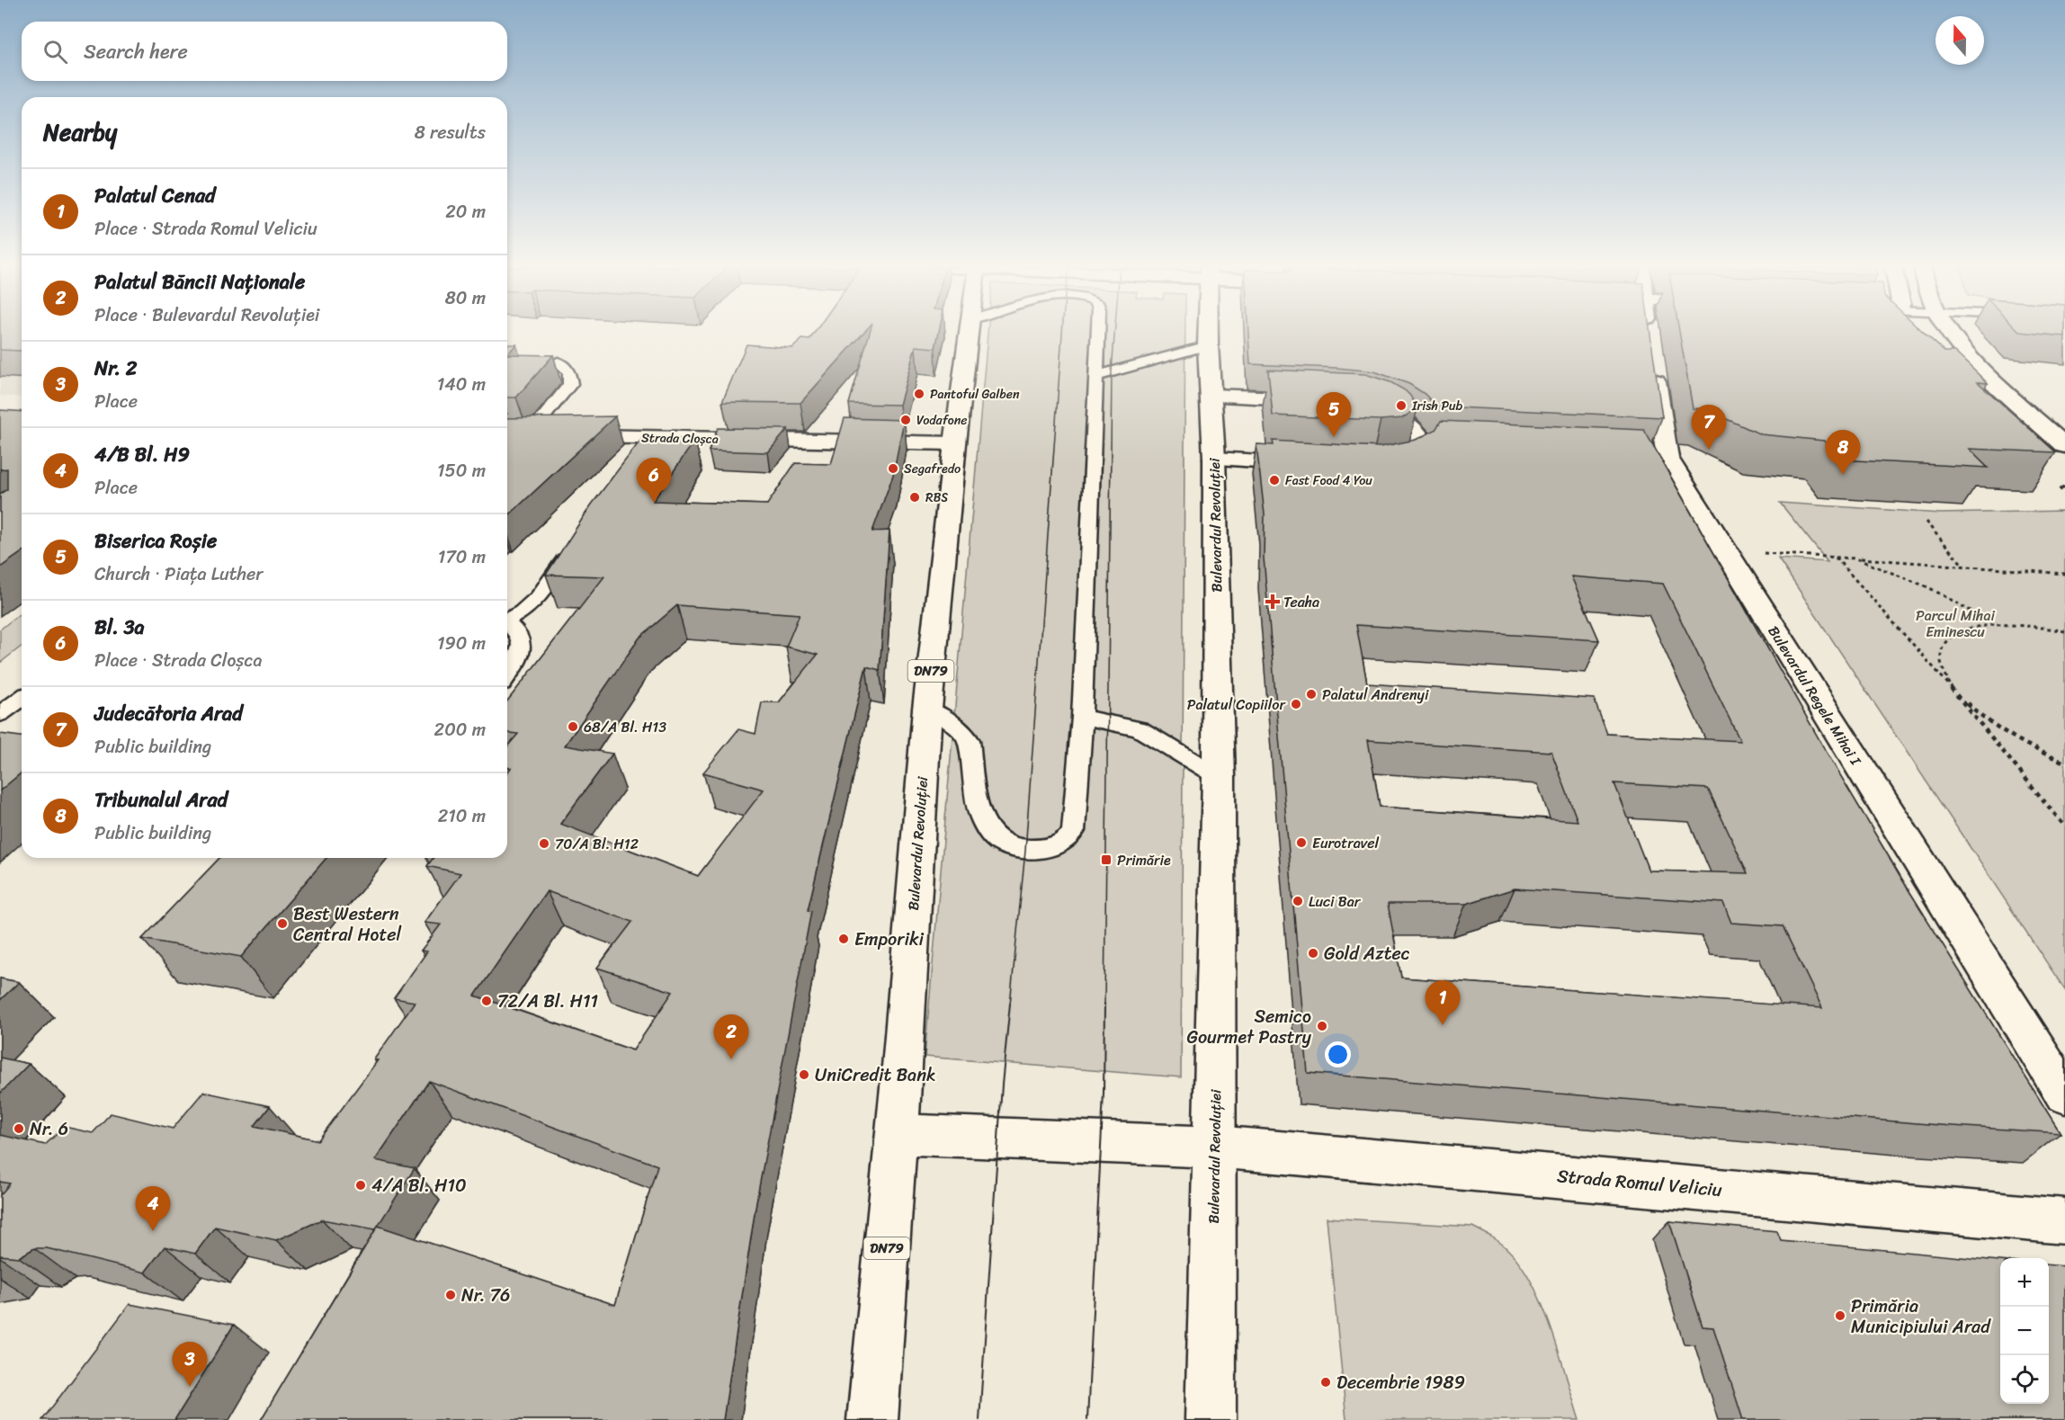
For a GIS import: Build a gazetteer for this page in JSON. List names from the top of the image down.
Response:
{
  "streets": {
    "main road": [
      "Strada Cloșca",
      "Bulevardul Revoluției",
      "DN79",
      "Bulevardul Regele Mihai I",
      "Strada Romul Veliciu"
    ]
  },
  "crossings": [
    ["Strada Cloșca", "Bulevardul Revoluției"],
    ["Bulevardul Revoluției", "Strada Romul Veliciu"]
  ],
  "parks": ["Parcul Mihai Eminescu"],
  "places": {
    "other": [
      "Pantoful Galben",
      "Irish Pub",
      "Vodafone",
      "Segafredo",
      "Fast Food 4 You",
      "RBS",
      "Palatul Andrenyi",
      "Palatul Copiilor",
      "68/A Bl. H13",
      "Eurotravel",
      "70/A Bl. H12",
      "Luci Bar",
      "Best Western Central Hotel",
      "Emporiki",
      "Gold Aztec",
      "72/A Bl. H11",
      "Semico Gourmet Pastry",
      "UniCredit Bank",
      "Nr. 6",
      "4/A Bl. H10",
      "Nr. 76",
      "Primăria Municipiului Arad",
      "Decembrie 1989"
    ],
    "health": ["Teaha"],
    "transit": ["Primărie"]
  },
  "north": "top",
  "page": {
    "search": "Search here",
    "heading": ["Nearby", "8 results"],
    "list": [
      {
        "mark": "1",
        "name": "Palatul Cenad",
        "note": "Place · Strada Romul Veliciu",
        "value": "20 m"
      },
      {
        "mark": "2",
        "name": "Palatul Băncii Naționale",
        "note": "Place · Bulevardul Revoluției",
        "value": "80 m"
      },
      {
        "mark": "3",
        "name": "Nr. 2",
        "note": "Place",
        "value": "140 m"
      },
      {
        "mark": "4",
        "name": "4/B Bl. H9",
        "note": "Place",
        "value": "150 m"
      },
      {
        "mark": "5",
        "name": "Biserica Roșie",
        "note": "Church · Piața Luther",
        "value": "170 m"
      },
      {
        "mark": "6",
        "name": "Bl. 3a",
        "note": "Place · Strada Cloșca",
        "value": "190 m"
      },
      {
        "mark": "7",
        "name": "Judecătoria Arad",
        "note": "Public building",
        "value": "200 m"
      },
      {
        "mark": "8",
        "name": "Tribunalul Arad",
        "note": "Public building",
        "value": "210 m"
      }
    ],
    "pins": [
      "5",
      "7",
      "8",
      "6",
      "1",
      "2",
      "4",
      "3"
    ],
    "map_buttons": ["+", "−"]
  }
}
